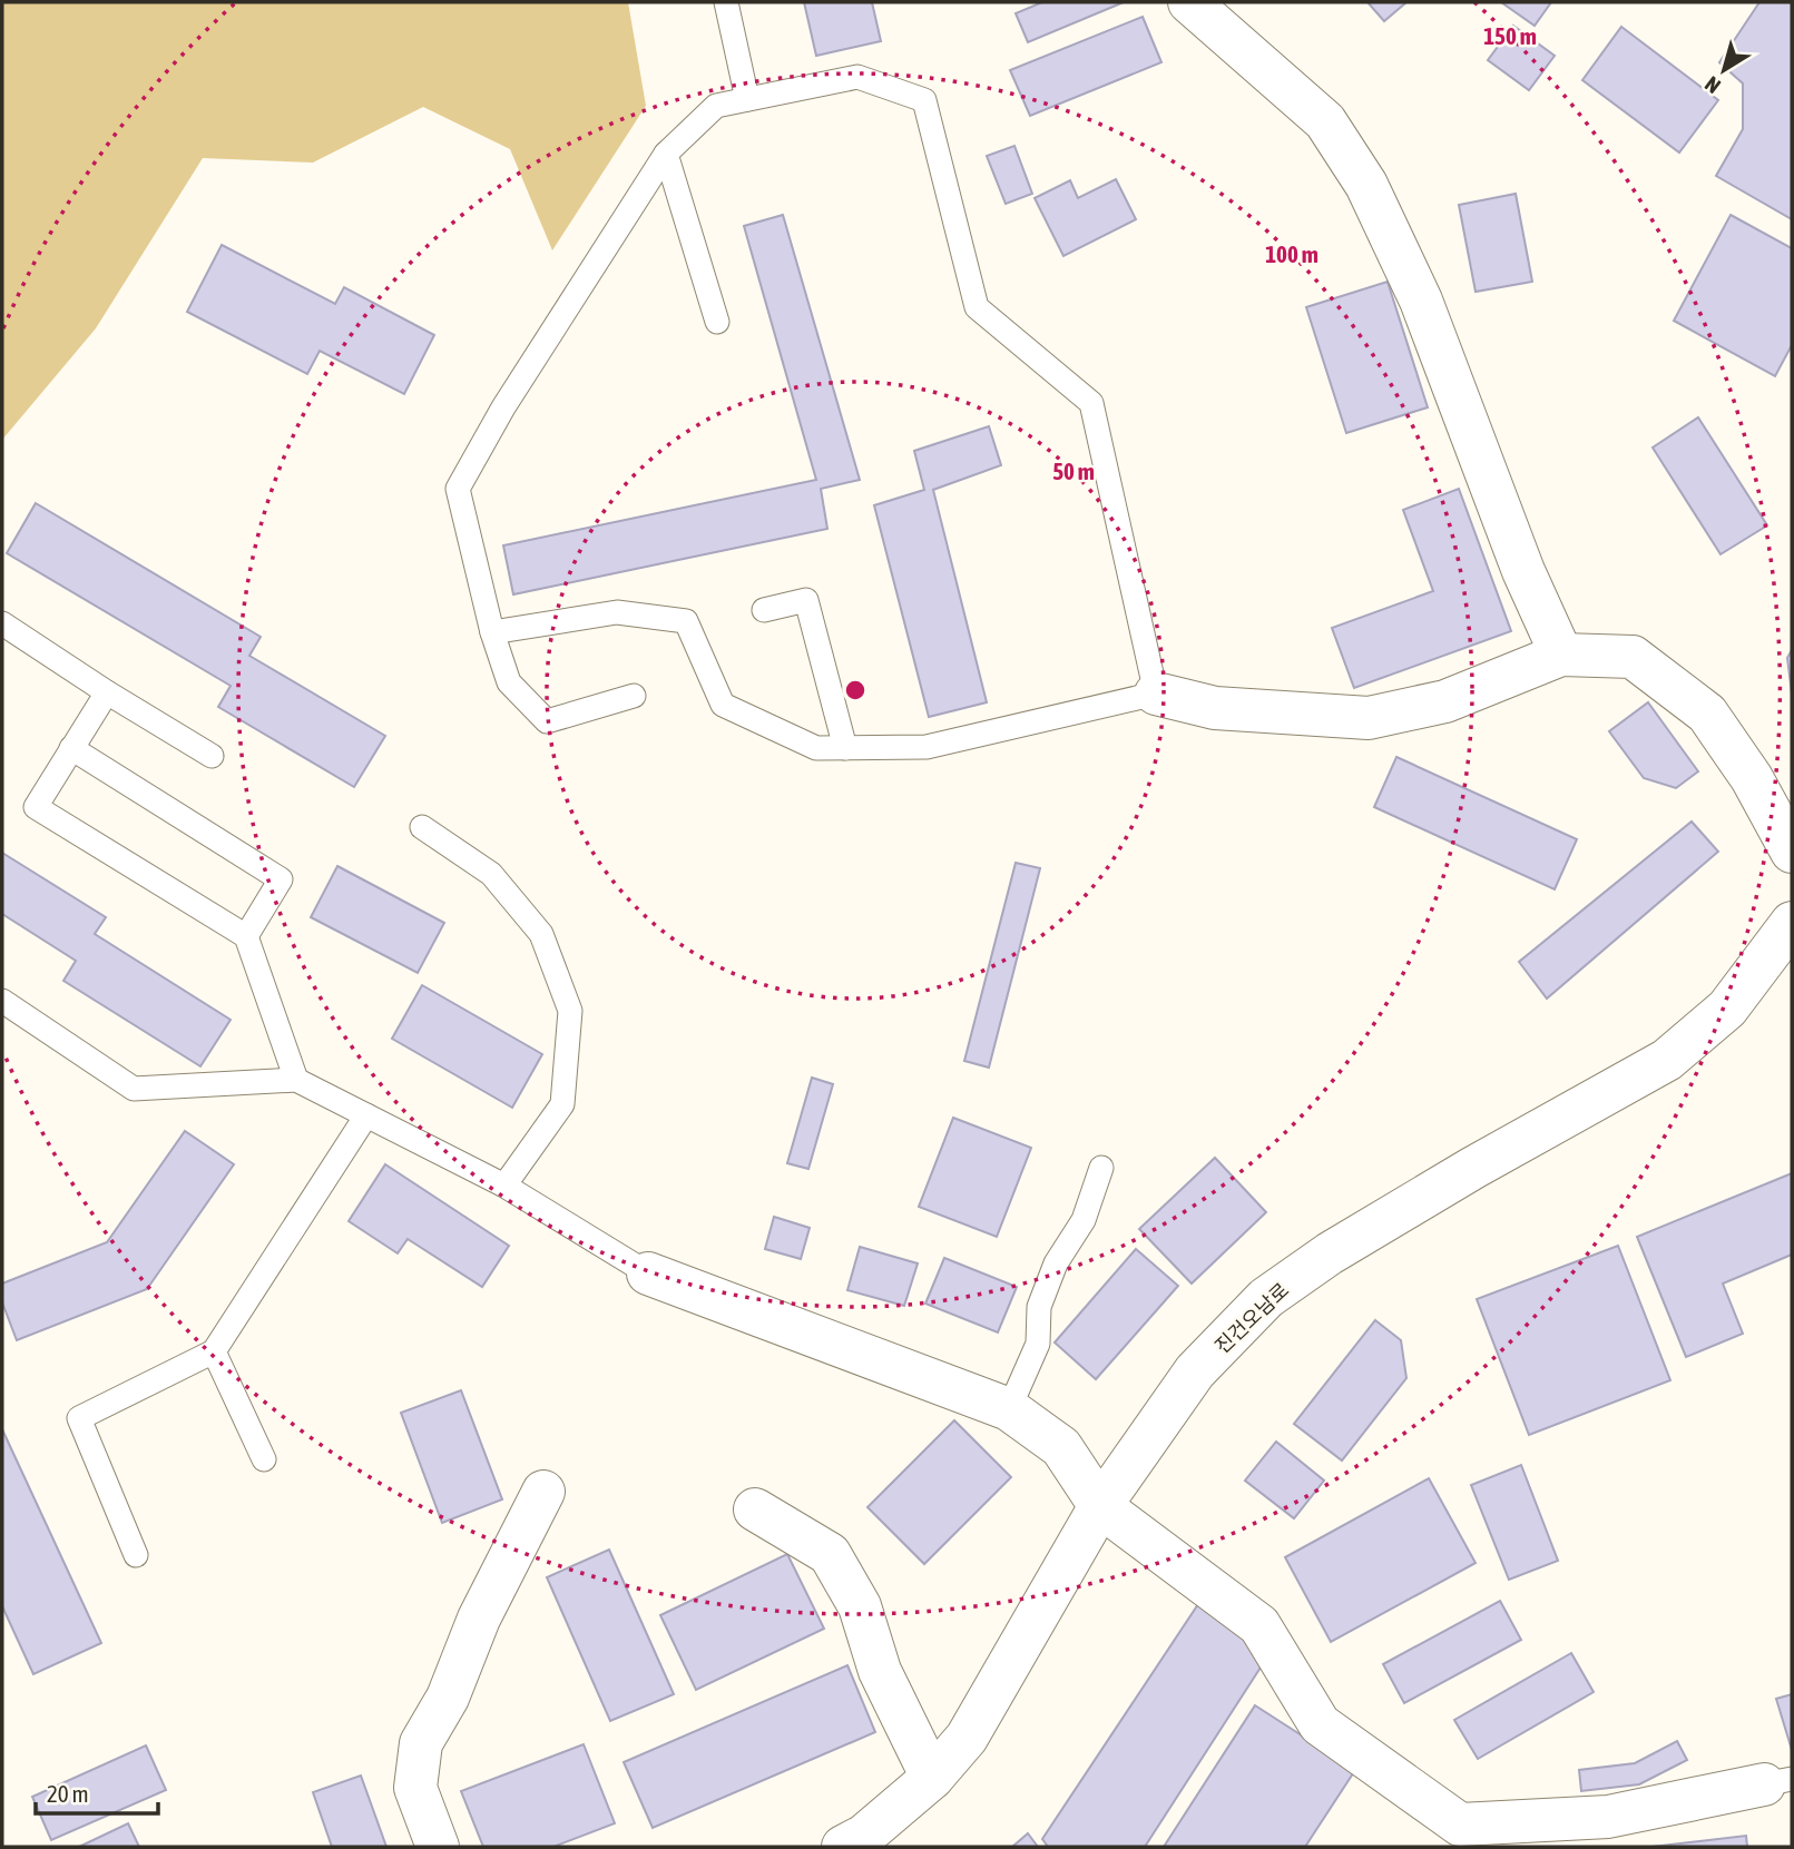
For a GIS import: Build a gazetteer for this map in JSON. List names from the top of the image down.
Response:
{
  "streets": {
    "street": ["진건오남로"]
  },
  "scale_bar": "20 m",
  "north": "bottom left",
  "rings": ["150 m", "100 m", "50 m"]
}
